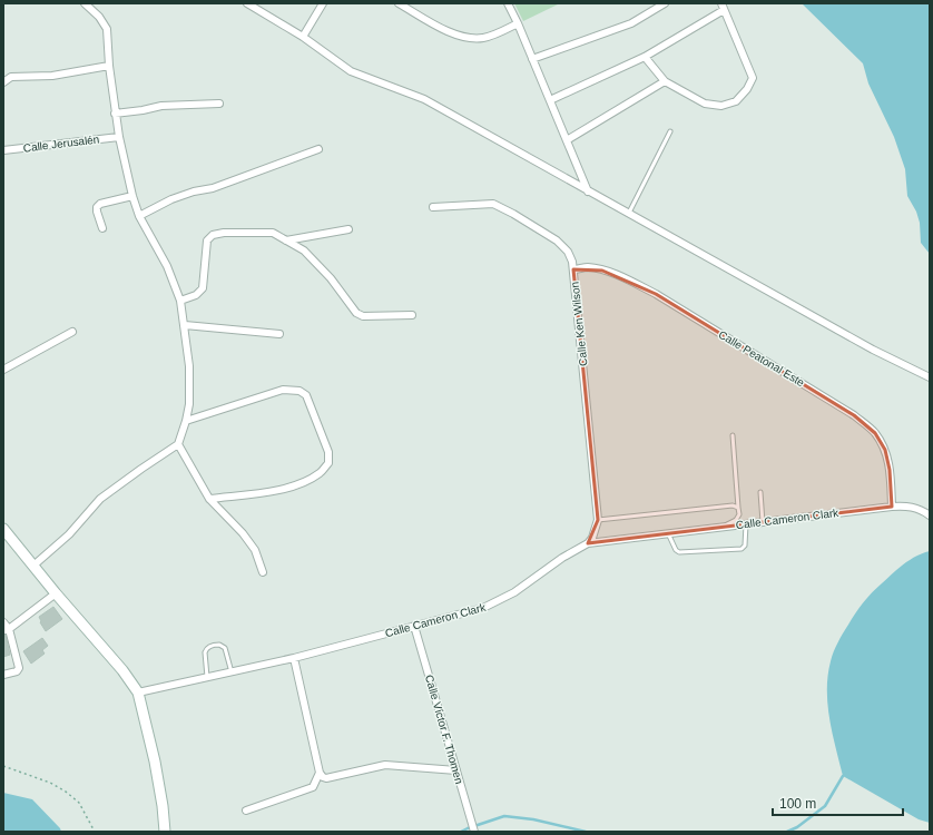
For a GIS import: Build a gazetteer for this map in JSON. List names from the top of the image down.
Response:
{
  "streets": {
    "street": [
      "Calle Jerusalén",
      "Calle Ken Wilson",
      "Calle Peatonal Este",
      "Calle Cameron Clark",
      "Calle Víctor F. Thomen"
    ]
  },
  "crossings": [
    ["Calle Ken Wilson", "Calle Peatonal Este"],
    ["Calle Ken Wilson", "Calle Cameron Clark"],
    ["Calle Peatonal Este", "Calle Cameron Clark"],
    ["Calle Cameron Clark", "Calle Víctor F. Thomen"]
  ],
  "scale_bar": "100 m"
}
